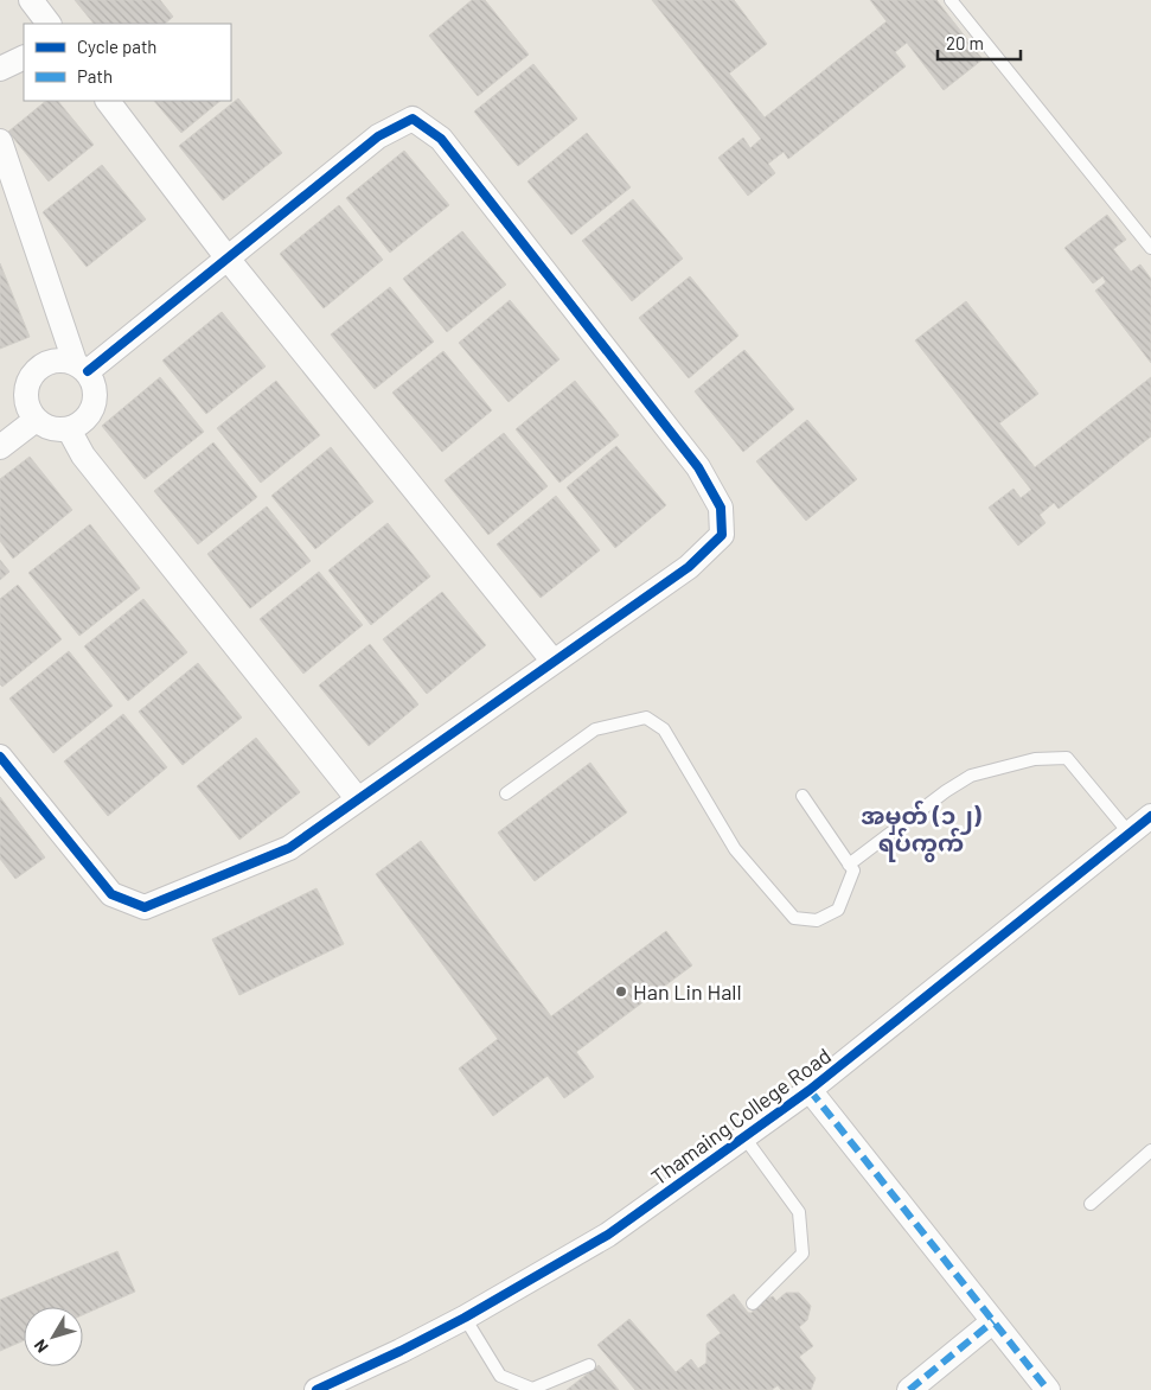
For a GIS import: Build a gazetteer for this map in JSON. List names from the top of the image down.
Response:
{
  "streets": {
    "street": ["Thamaing College Road"]
  },
  "districts": ["အမှတ် (၁၂) ရပ်ကွက်"],
  "places": ["Han Lin Hall"],
  "legend": ["Cycle path", "Path"],
  "scale_bar": "20 m",
  "north": "bottom left"
}
